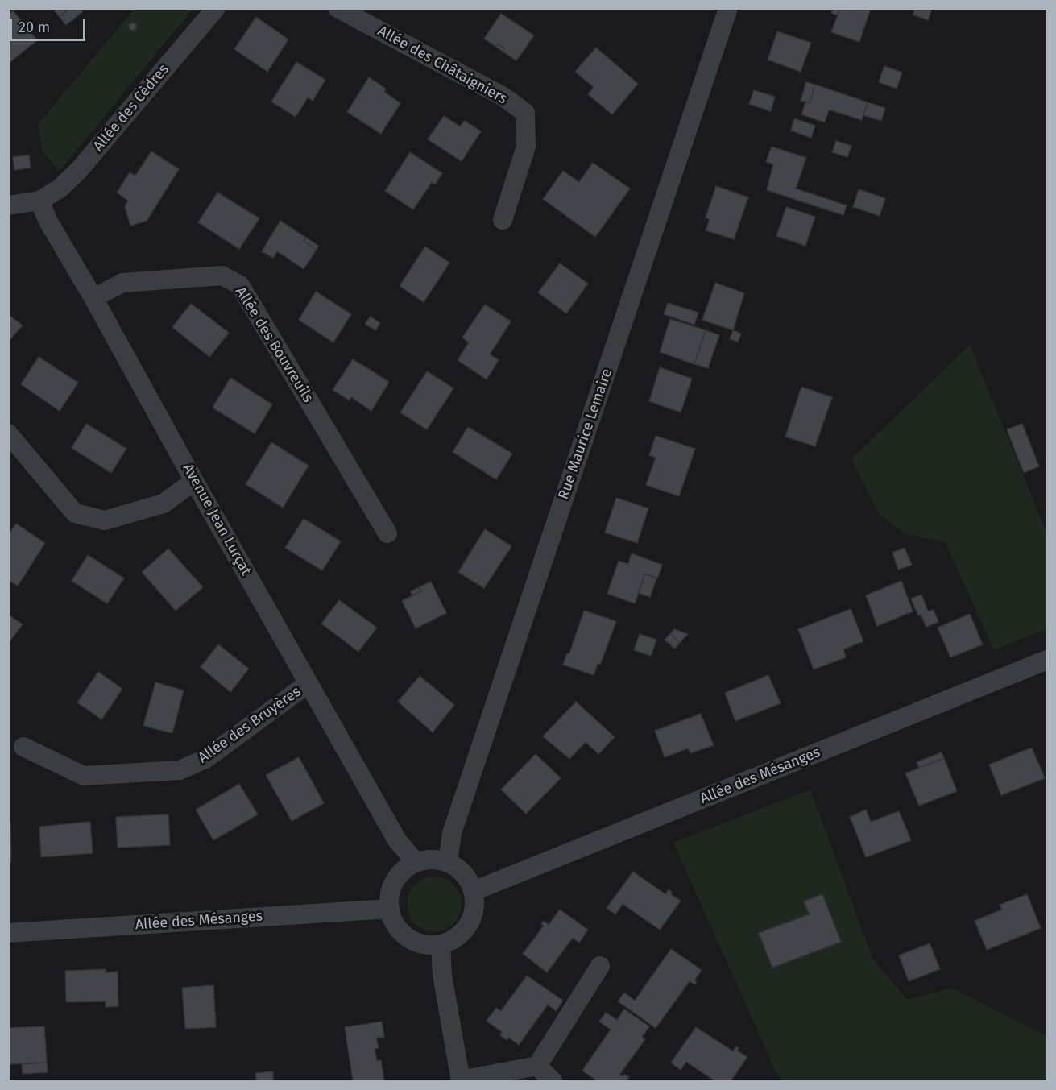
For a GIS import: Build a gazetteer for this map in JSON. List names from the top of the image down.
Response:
{
  "streets": {
    "street": [
      "Allée des Châtaigniers",
      "Allée des Cèdres",
      "Allée des Bouvreuils",
      "Rue Maurice Lemaire",
      "Avenue Jean Lurçat",
      "Allée des Bruyères",
      "Allée des Mésanges"
    ]
  },
  "crossings": [
    ["Allée des Cèdres", "Avenue Jean Lurçat"],
    ["Allée des Bouvreuils", "Avenue Jean Lurçat"],
    ["Rue Maurice Lemaire", "Avenue Jean Lurçat"],
    ["Rue Maurice Lemaire", "Allée des Mésanges"],
    ["Avenue Jean Lurçat", "Allée des Bruyères"],
    ["Avenue Jean Lurçat", "Allée des Mésanges"]
  ],
  "scale_bar": "20 m"
}
